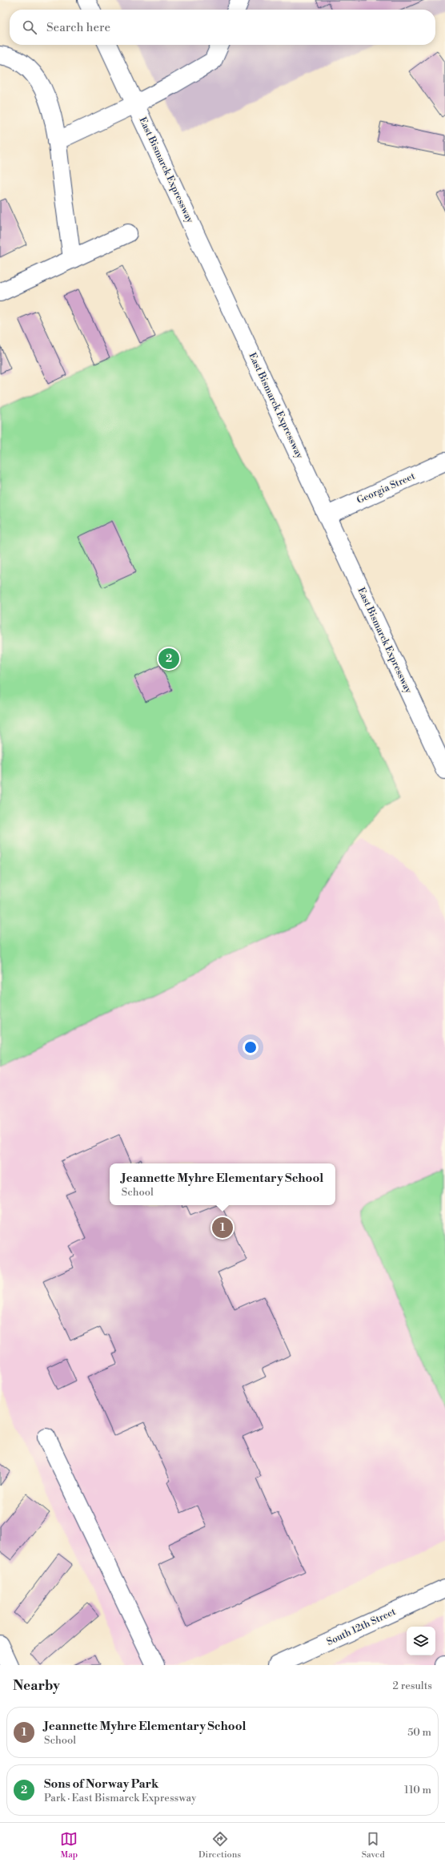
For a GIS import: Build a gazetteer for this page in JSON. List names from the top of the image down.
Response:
{
  "streets": {
    "main road": ["East Bismarck Expressway", "Georgia Street", "South 12th Street"]
  },
  "crossings": [
    ["East Bismarck Expressway", "Georgia Street"]
  ],
  "page": {
    "search": "Search here",
    "pins": ["2", "1"],
    "popup": ["Jeannette Myhre Elementary School", "School"],
    "heading": ["Nearby", "2 results"],
    "list": [
      {
        "mark": "1",
        "name": "Jeannette Myhre Elementary School",
        "note": "School",
        "value": "50 m"
      },
      {
        "mark": "2",
        "name": "Sons of Norway Park",
        "note": "Park · East Bismarck Expressway",
        "value": "110 m"
      }
    ],
    "nav": ["Map", "Directions", "Saved"]
  }
}
